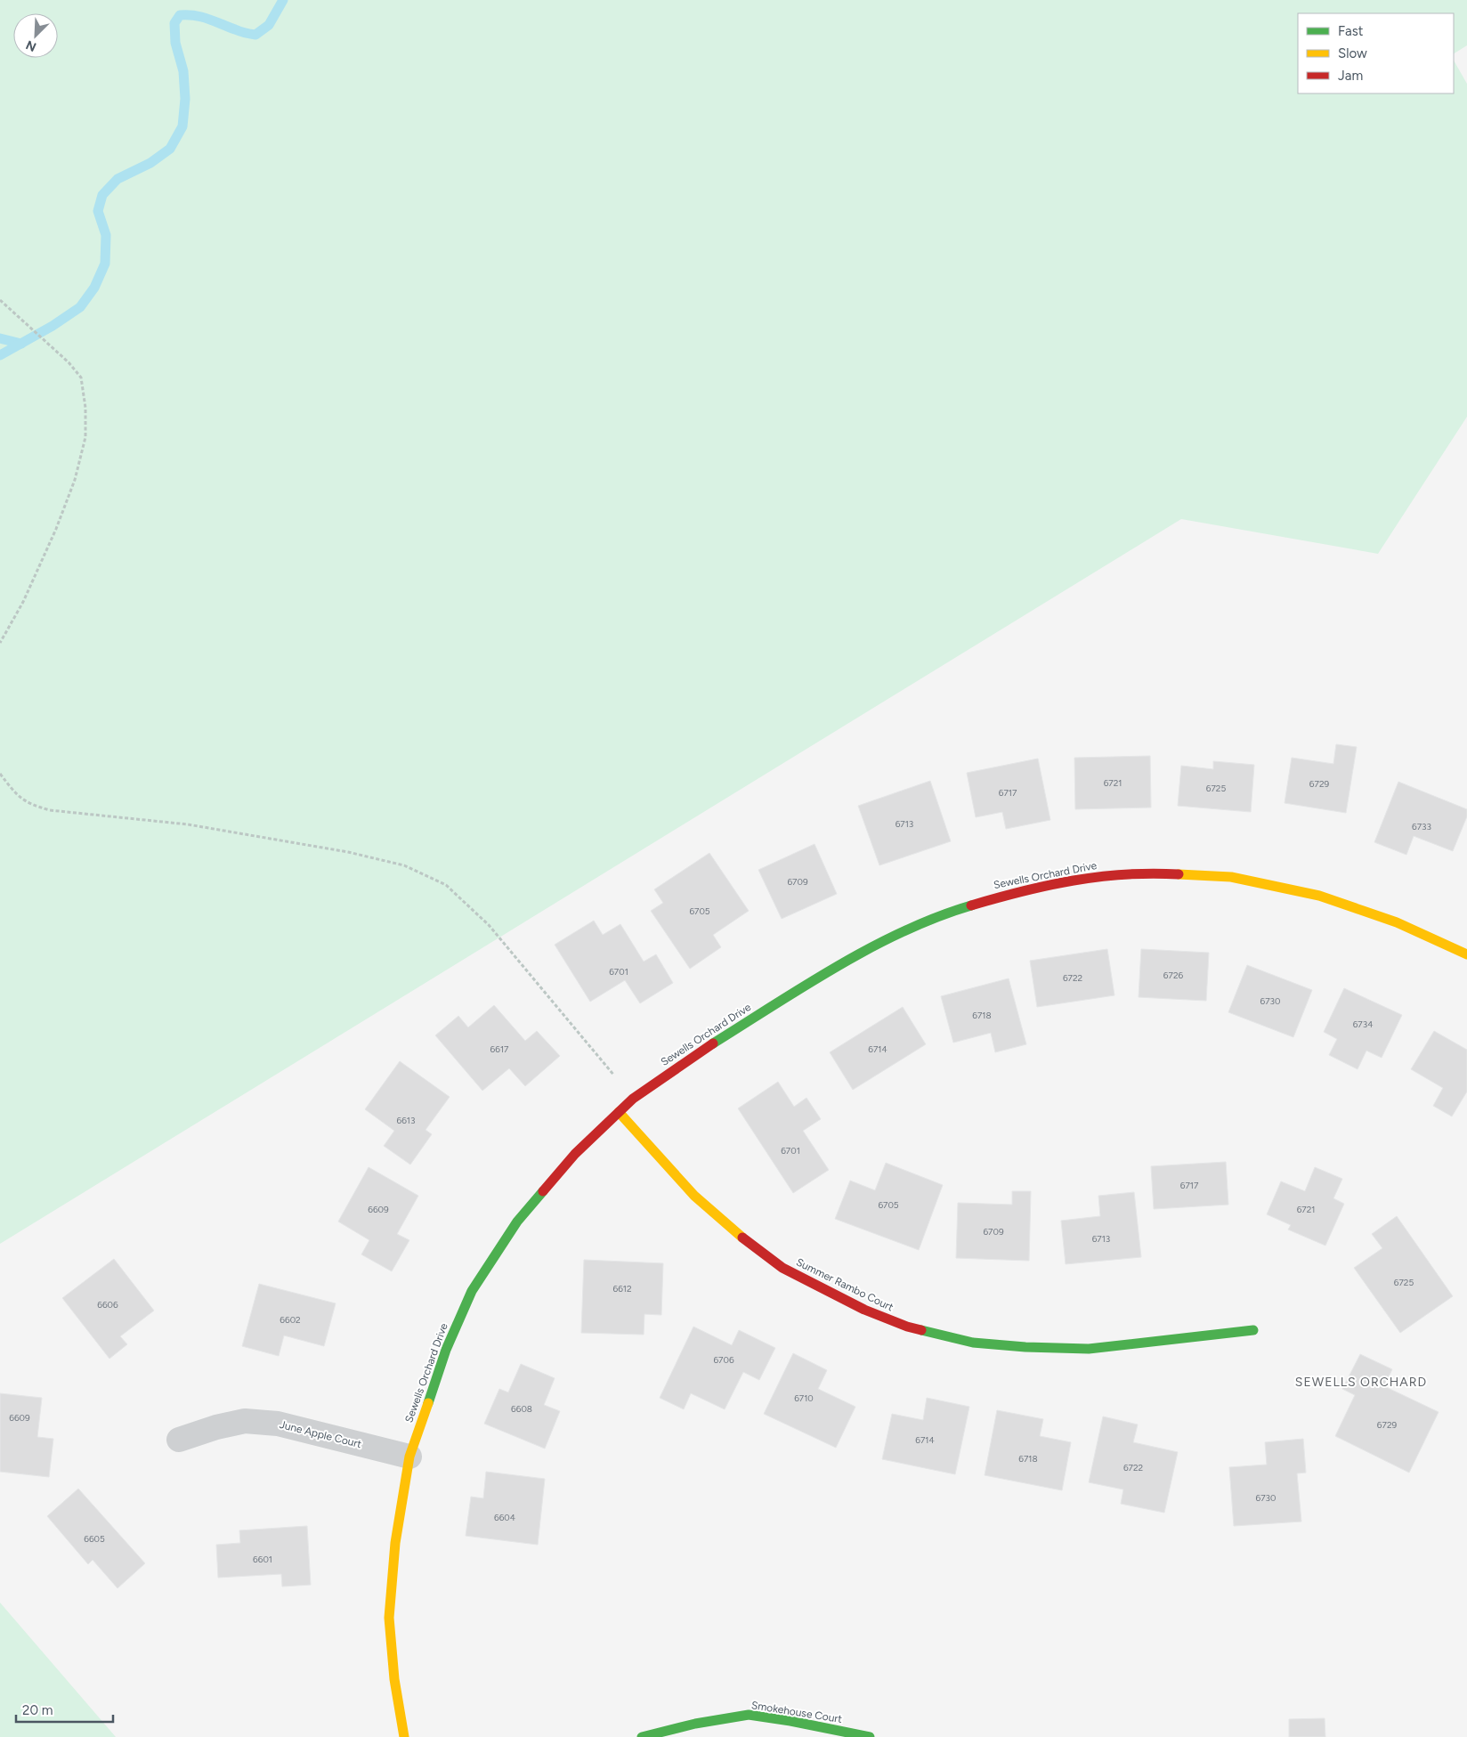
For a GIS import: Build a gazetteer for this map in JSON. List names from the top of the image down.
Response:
{
  "streets": {
    "street": [
      "Sewells Orchard Drive",
      "Summer Rambo Court",
      "June Apple Court",
      "Smokehouse Court"
    ]
  },
  "crossings": [
    ["Sewells Orchard Drive", "Summer Rambo Court"],
    ["Sewells Orchard Drive", "June Apple Court"]
  ],
  "districts": ["SEWELLS ORCHARD"],
  "house_numbers": [
    "6721",
    "6729",
    "6725",
    "6717",
    "6713",
    "6733",
    "6709",
    "6705",
    "6701",
    "6726",
    "6722",
    "6730",
    "6718",
    "6734",
    "6617",
    "6714",
    "6613",
    "6701",
    "6717",
    "6705",
    "6609",
    "6721",
    "6709",
    "6713",
    "6725",
    "6612",
    "6606",
    "6602",
    "6706",
    "6710",
    "6608",
    "6609",
    "6729",
    "6714",
    "6718",
    "6722",
    "6730",
    "6604",
    "6605",
    "6601"
  ],
  "legend": ["Fast", "Slow", "Jam"],
  "scale_bar": "20 m",
  "north": "bottom left"
}
